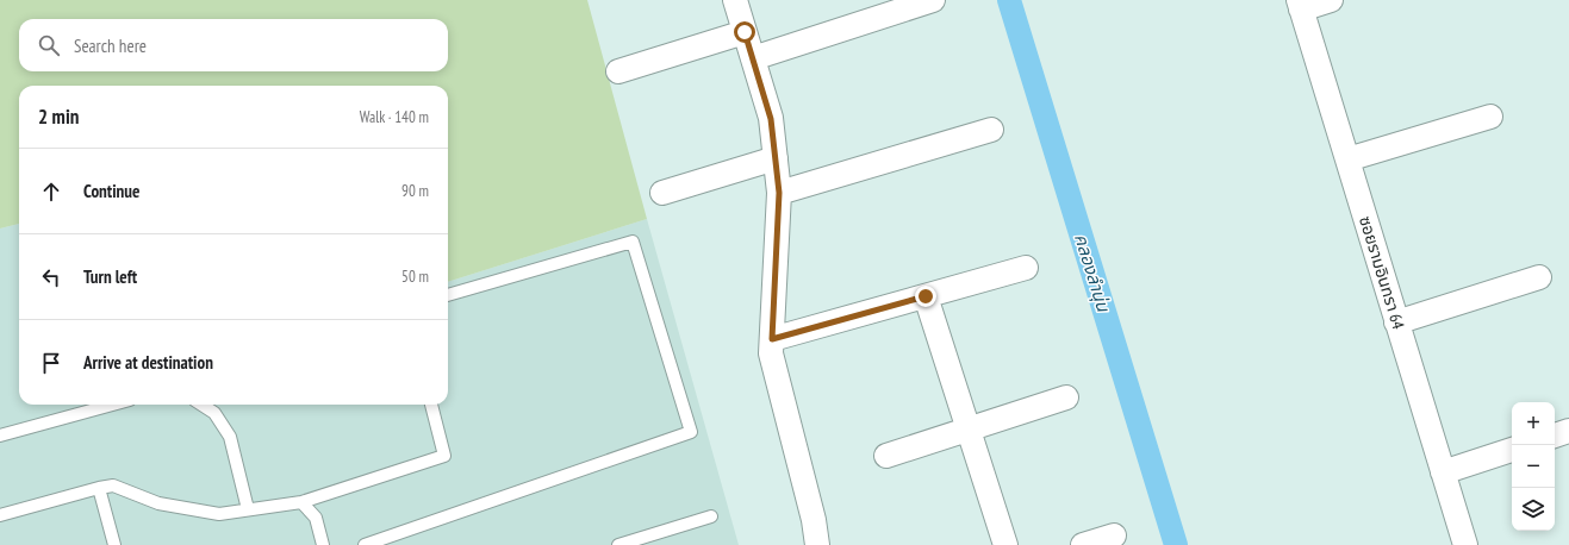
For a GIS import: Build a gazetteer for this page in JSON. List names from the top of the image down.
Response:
{
  "streets": {
    "street": ["ซอยรามอินทรา 64"]
  },
  "water": ["คลองลำนุ่น"],
  "page": {
    "search": "Search here",
    "heading": ["2 min", "Walk · 140 m"],
    "list": [
      ["Continue", "90 m"],
      ["Turn left", "50 m"],
      "Arrive at destination"
    ],
    "map_buttons": ["+", "−"]
  }
}
